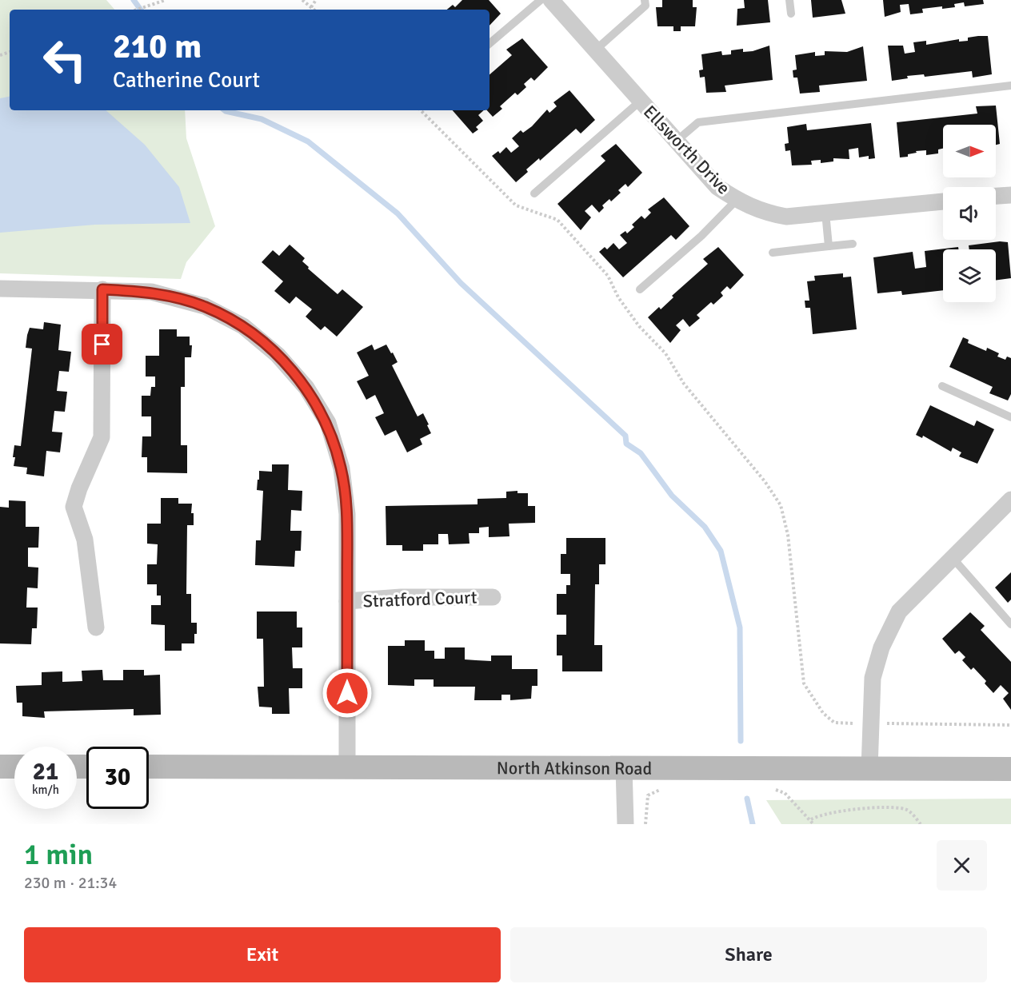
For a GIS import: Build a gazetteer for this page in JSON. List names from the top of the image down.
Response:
{
  "streets": {
    "main road": ["North Atkinson Road"],
    "street": ["Ellsworth Drive", "Stratford Court"]
  },
  "north": "right",
  "page": {
    "turn": ["210 m", "Catherine Court"],
    "speed": "21 km/h",
    "limit": "30",
    "heading": ["1 min", "230 m · 21:34"],
    "buttons": ["Exit", "Share"]
  }
}
